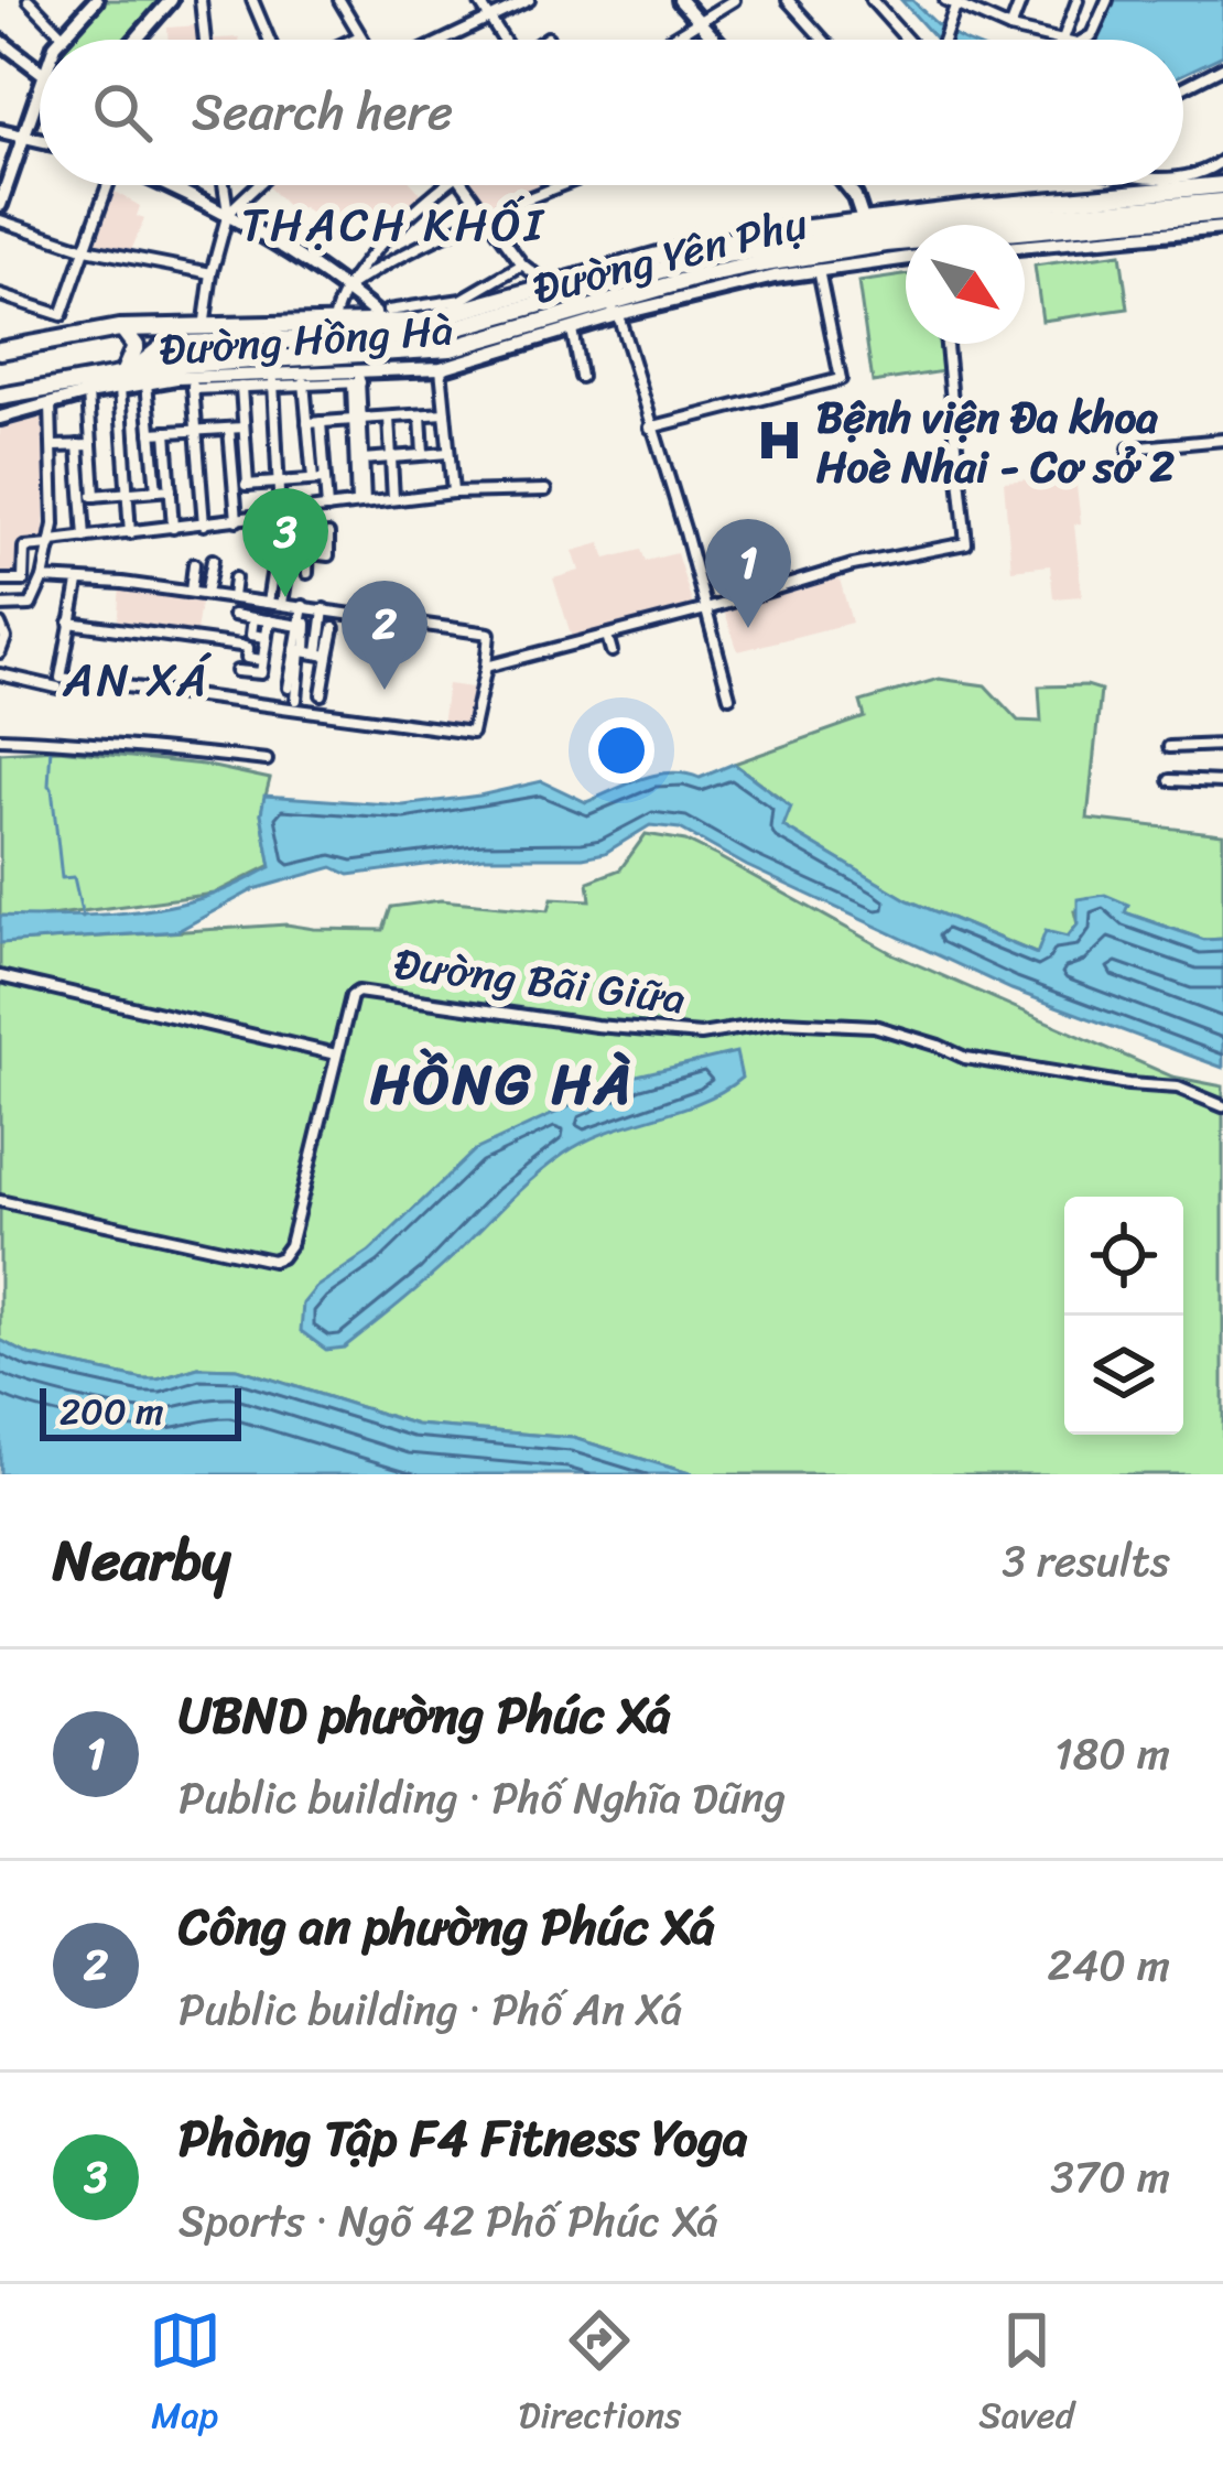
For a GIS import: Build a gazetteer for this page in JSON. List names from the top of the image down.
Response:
{
  "streets": {
    "main road": ["Đường Yên Phụ"],
    "street": ["Đường Hồng Hà", "Đường Bãi Giữa"]
  },
  "crossings": [
    ["Đường Yên Phụ", "Đường Hồng Hà"]
  ],
  "districts": ["THẠCH KHỐI", "AN XÁ", "HỒNG HÀ"],
  "places": {
    "hospital": ["Bệnh viện Đa khoa Hoè Nhai - Cơ sở 2"]
  },
  "scale_bar": "200 m",
  "north": "bottom right",
  "page": {
    "search": "Search here",
    "pins": ["3", "1", "2"],
    "scale": "200 m",
    "heading": ["Nearby", "3 results"],
    "list": [
      {
        "mark": "1",
        "name": "UBND phường Phúc Xá",
        "note": "Public building · Phố Nghĩa Dũng",
        "value": "180 m"
      },
      {
        "mark": "2",
        "name": "Công an phường Phúc Xá",
        "note": "Public building · Phố An Xá",
        "value": "240 m"
      },
      {
        "mark": "3",
        "name": "Phòng Tập F4 Fitness Yoga",
        "note": "Sports · Ngõ 42 Phố Phúc Xá",
        "value": "370 m"
      }
    ],
    "nav": ["Map", "Directions", "Saved"]
  }
}
